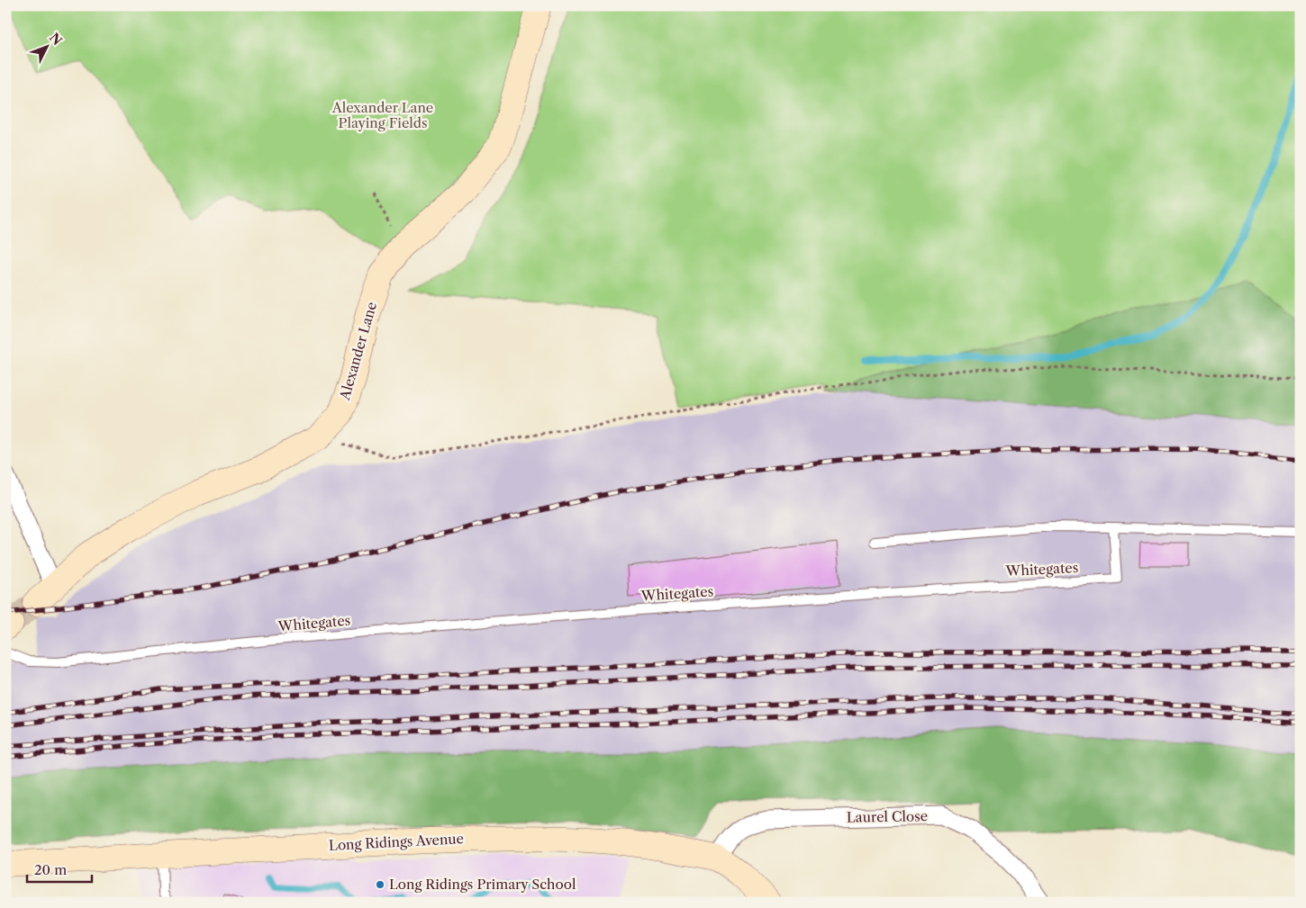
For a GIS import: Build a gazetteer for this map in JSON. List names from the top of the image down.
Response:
{
  "streets": {
    "street": ["Alexander Lane", "Laurel Close", "Long Ridings Avenue"],
    "lane": ["Whitegates"]
  },
  "crossings": [
    ["Laurel Close", "Long Ridings Avenue"]
  ],
  "parks": ["Alexander Lane Playing Fields"],
  "places": ["Long Ridings Primary School"],
  "scale_bar": "20 m",
  "north": "top right"
}
